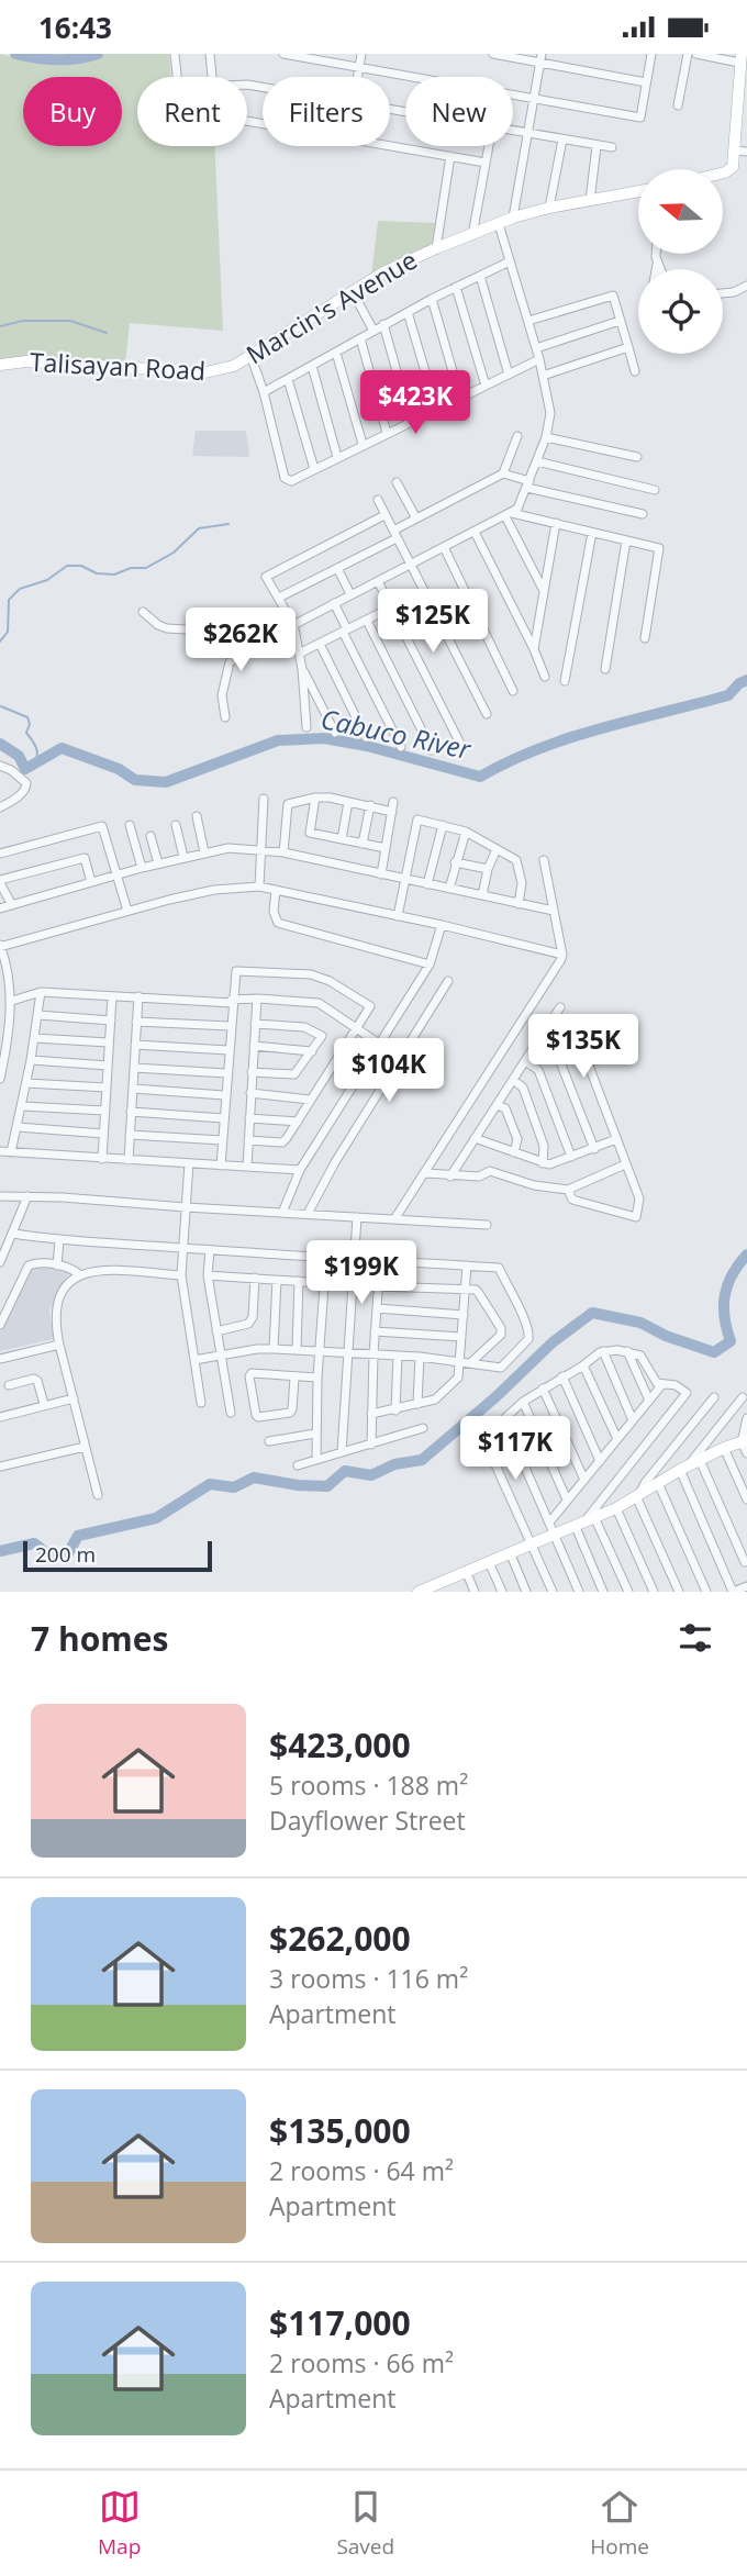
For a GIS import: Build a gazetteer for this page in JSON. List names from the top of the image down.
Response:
{
  "streets": {
    "main road": ["Marcin's Avenue", "Talisayan Road"]
  },
  "crossings": [
    ["Marcin's Avenue", "Talisayan Road"]
  ],
  "water": ["Cabuco River"],
  "scale_bar": "200 m",
  "north": "left",
  "page": {
    "status": "16:43",
    "chip": [
      "Buy",
      "Rent",
      "Filters",
      "New"
    ],
    "price": [
      "$423K",
      "$125K",
      "$262K",
      "$135K",
      "$104K",
      "$199K",
      "$117K"
    ],
    "scale": "200 m",
    "heading": "7 homes",
    "list": [
      {
        "name": "$423,000",
        "note": "5 rooms · 188 m² · Dayflower Street"
      },
      {
        "name": "$262,000",
        "note": "3 rooms · 116 m² · Apartment"
      },
      {
        "name": "$135,000",
        "note": "2 rooms · 64 m² · Apartment"
      },
      {
        "name": "$117,000",
        "note": "2 rooms · 66 m² · Apartment"
      }
    ],
    "tabs": ["Map", "Saved", "Home"]
  }
}
